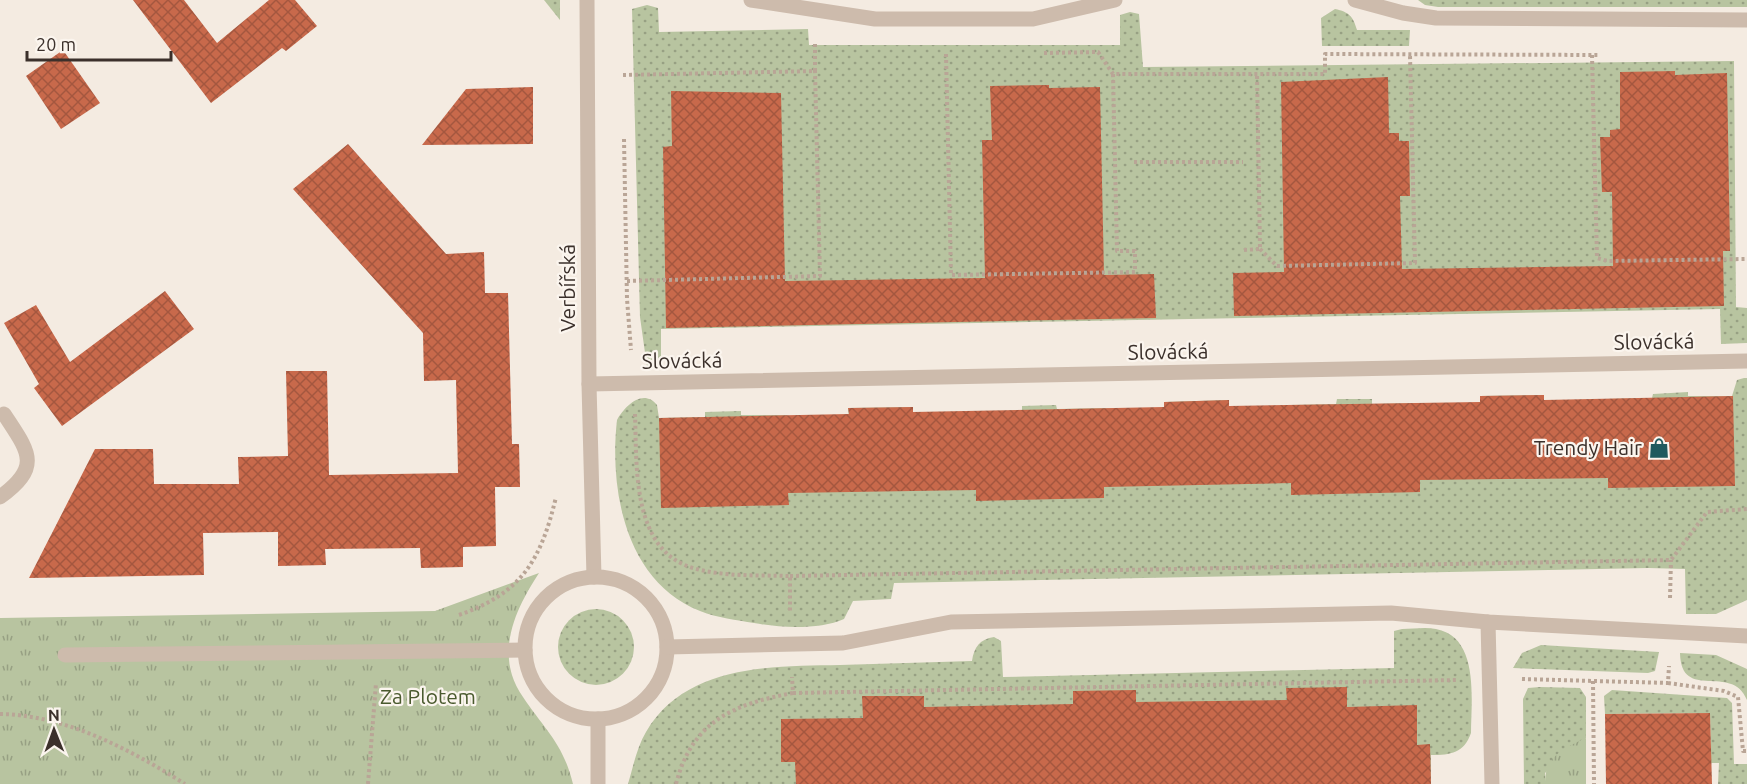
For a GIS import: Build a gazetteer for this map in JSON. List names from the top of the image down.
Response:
{
  "streets": {
    "street": ["Verbířská", "Slovácká"]
  },
  "crossings": [
    ["Verbířská", "Slovácká"]
  ],
  "parks": ["Za Plotem"],
  "places": {
    "shop": ["Trendy Hair"]
  },
  "scale_bar": "20 m",
  "north": "top"
}
